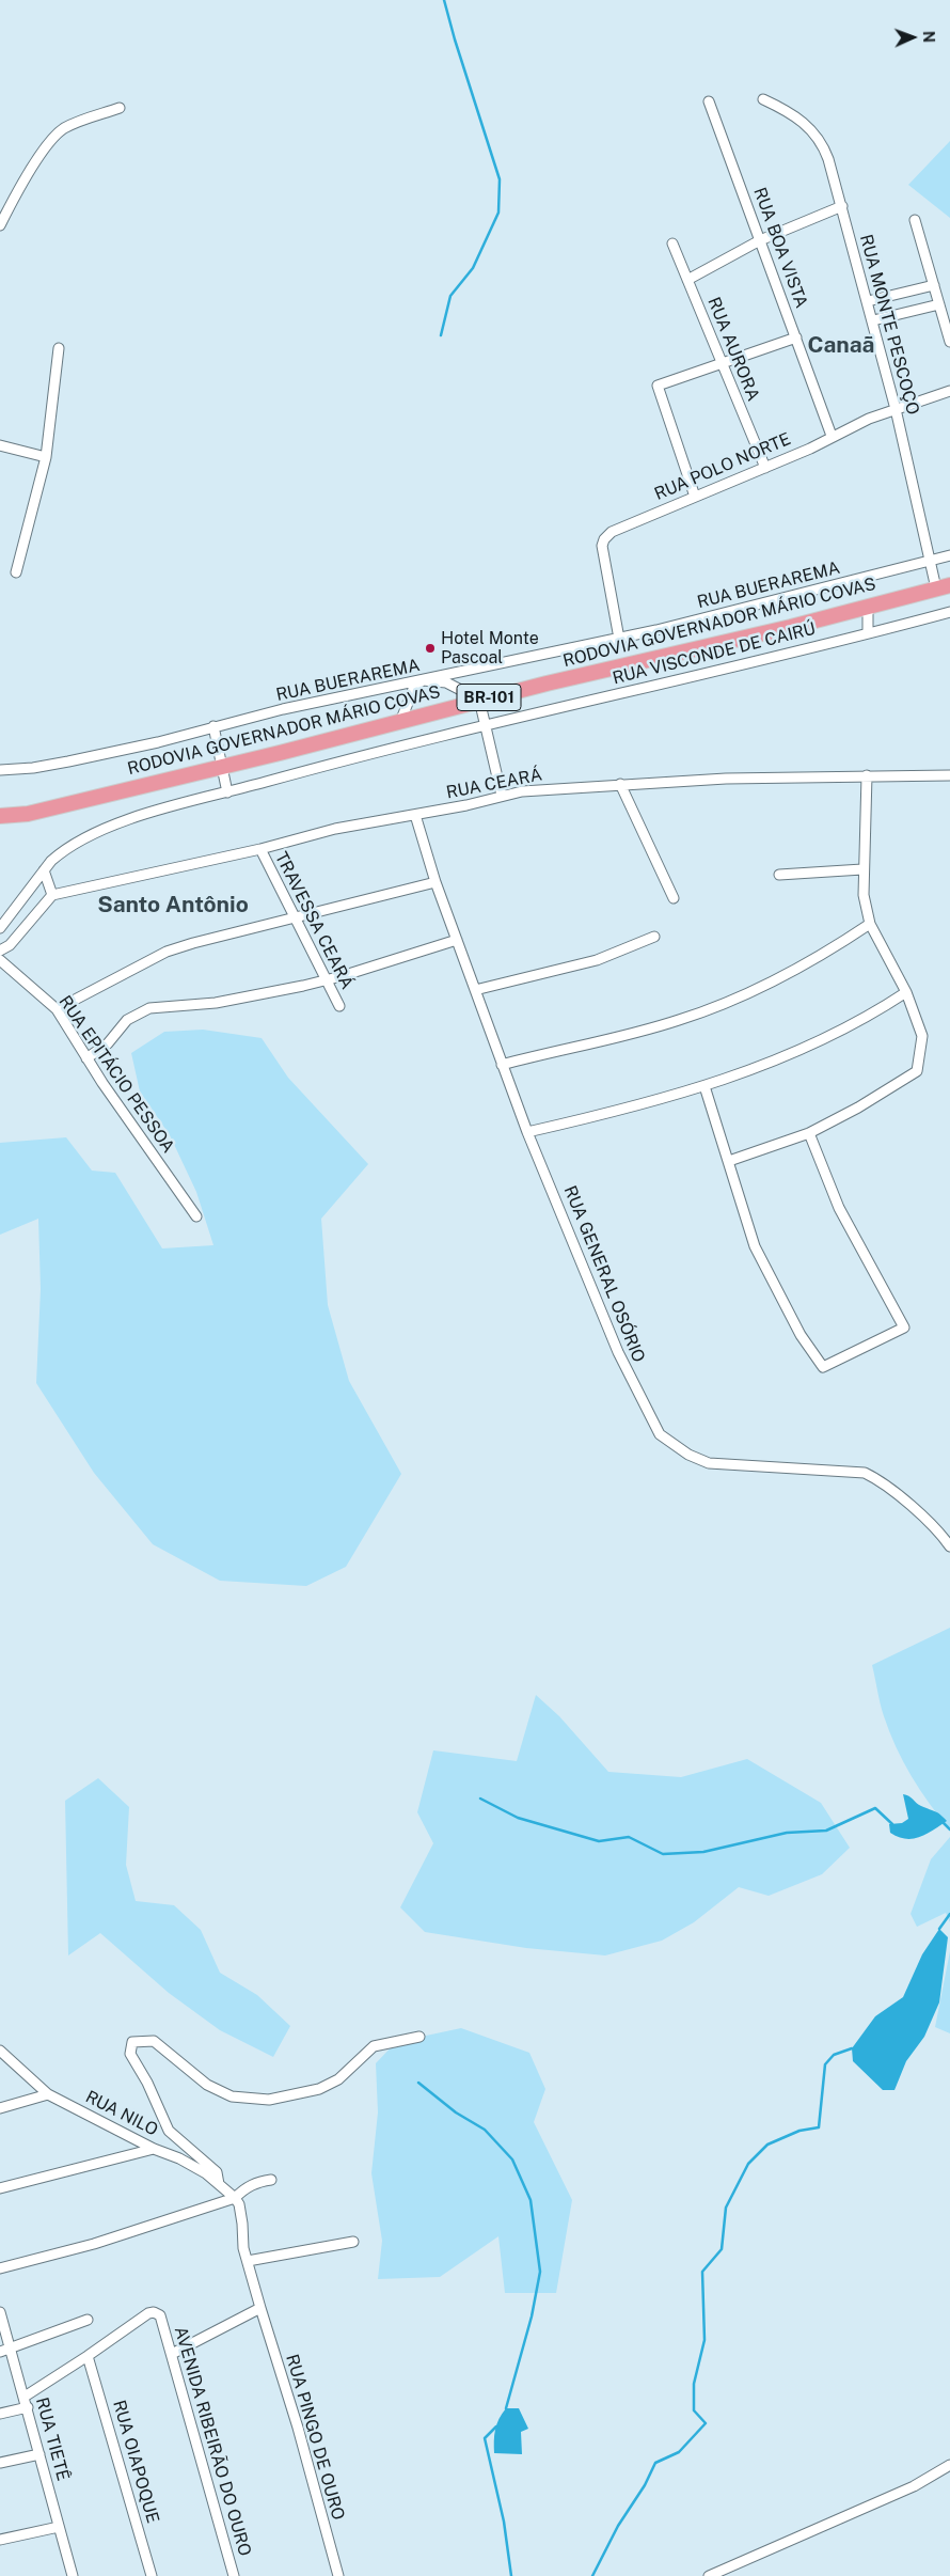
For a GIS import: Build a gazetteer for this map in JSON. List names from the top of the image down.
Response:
{
  "streets": {
    "highway": ["RODOVIA GOVERNADOR MÁRIO COVAS", "BR-101"],
    "street": [
      "RUA BOA VISTA",
      "RUA MONTE PESCOÇO",
      "RUA AURORA",
      "RUA POLO NORTE",
      "RUA BUERAREMA",
      "RUA VISCONDE DE CAIRÚ",
      "RUA CEARÁ",
      "TRAVESSA CEARÁ",
      "RUA EPITÁCIO PESSOA",
      "RUA GENERAL OSÓRIO",
      "RUA NILO",
      "RUA PINGO DE OURO",
      "RUA TIETÊ",
      "AVENIDA RIBEIRÃO DO OURO",
      "RUA OIAPOQUE"
    ]
  },
  "crossings": [
    ["RUA BOA VISTA", "RUA POLO NORTE"],
    ["RUA MONTE PESCOÇO", "RUA POLO NORTE"],
    ["RUA MONTE PESCOÇO", "RUA BUERAREMA"],
    ["RUA MONTE PESCOÇO", "RODOVIA GOVERNADOR MÁRIO COVAS"],
    ["RUA AURORA", "RUA POLO NORTE"],
    ["RUA POLO NORTE", "RUA BUERAREMA"],
    ["RUA CEARÁ", "TRAVESSA CEARÁ"],
    ["RUA CEARÁ", "RUA GENERAL OSÓRIO"],
    ["RUA NILO", "RUA PINGO DE OURO"],
    ["RUA TIETÊ", "AVENIDA RIBEIRÃO DO OURO"],
    ["AVENIDA RIBEIRÃO DO OURO", "RUA OIAPOQUE"]
  ],
  "districts": ["Canaã", "Santo Antônio"],
  "places": ["Hotel Monte Pascoal"],
  "north": "right"
}
